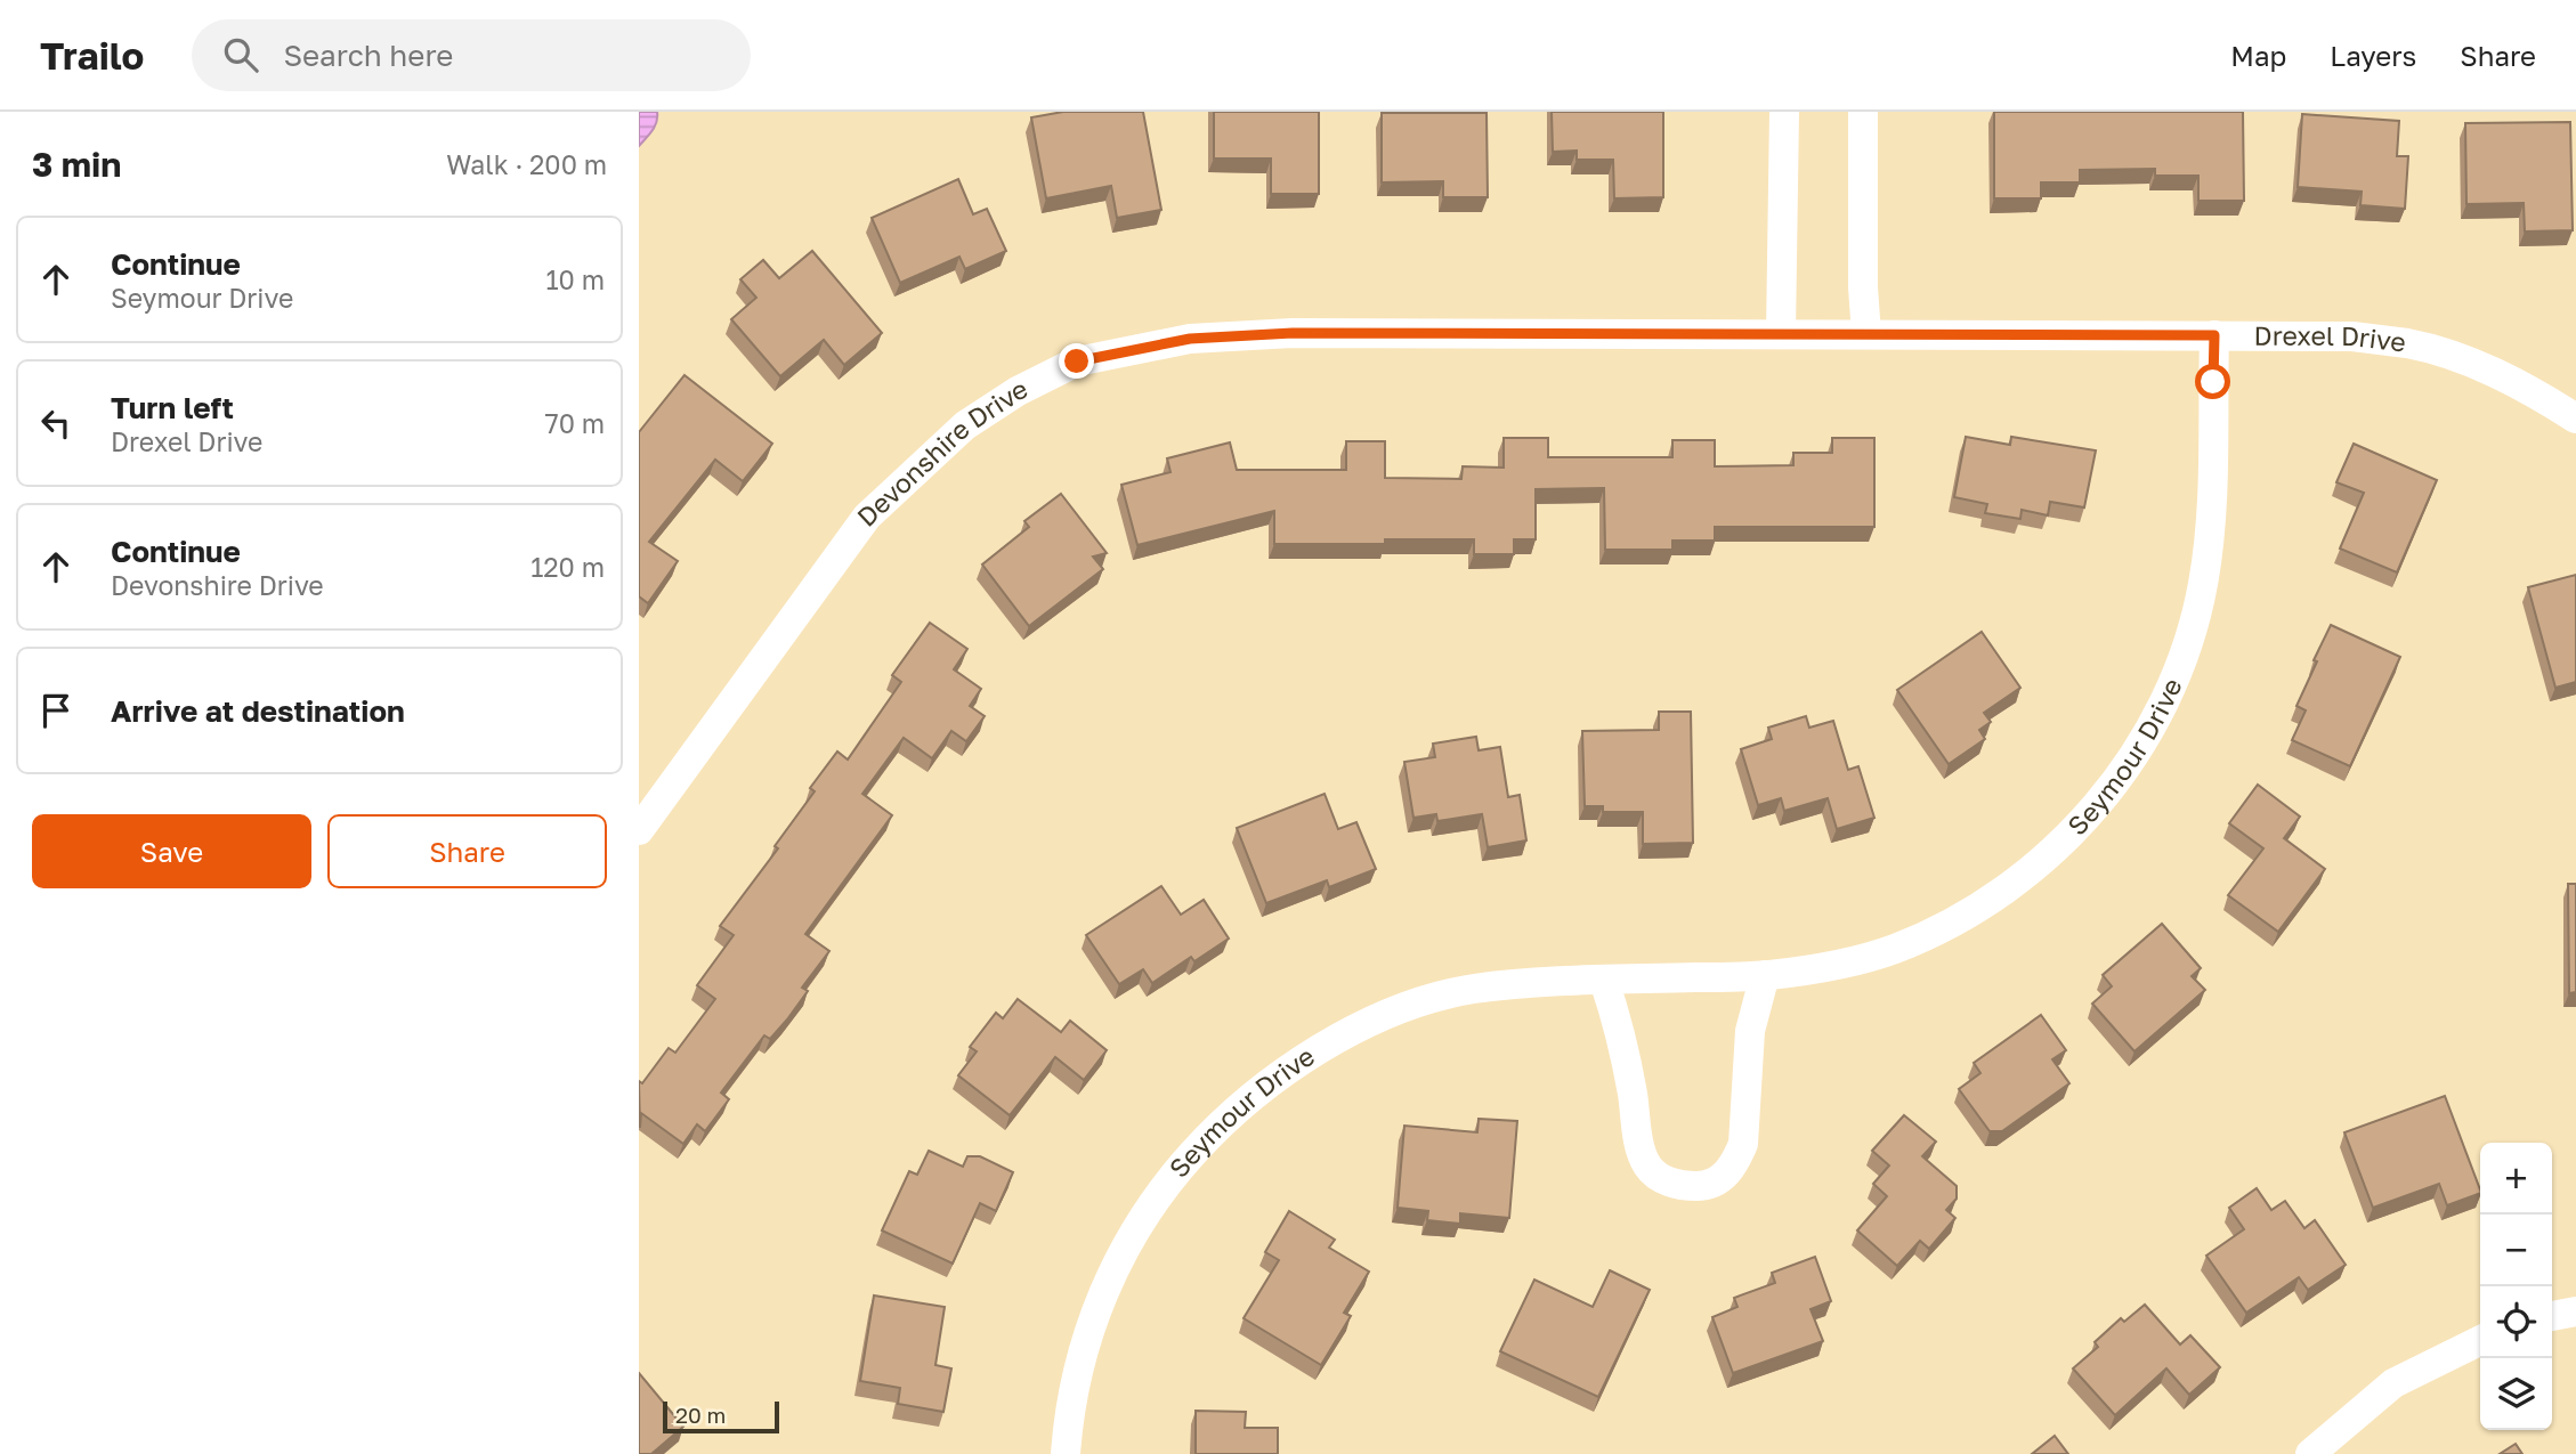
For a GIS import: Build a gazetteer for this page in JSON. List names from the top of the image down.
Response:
{
  "streets": {
    "street": ["Drexel Drive", "Devonshire Drive", "Seymour Drive"]
  },
  "crossings": [
    ["Drexel Drive", "Devonshire Drive"],
    ["Drexel Drive", "Seymour Drive"]
  ],
  "scale_bar": "20 m",
  "page": {
    "header": "Trailo",
    "search": "Search here",
    "nav": ["Map", "Layers", "Share"],
    "heading": ["3 min", "Walk · 200 m"],
    "list": [
      ["Continue", "Seymour Drive", "10 m"],
      ["Turn left", "Drexel Drive", "70 m"],
      ["Continue", "Devonshire Drive", "120 m"],
      "Arrive at destination"
    ],
    "buttons": ["Save", "Share"],
    "map_buttons": ["+", "−"],
    "scale": "20 m"
  }
}
